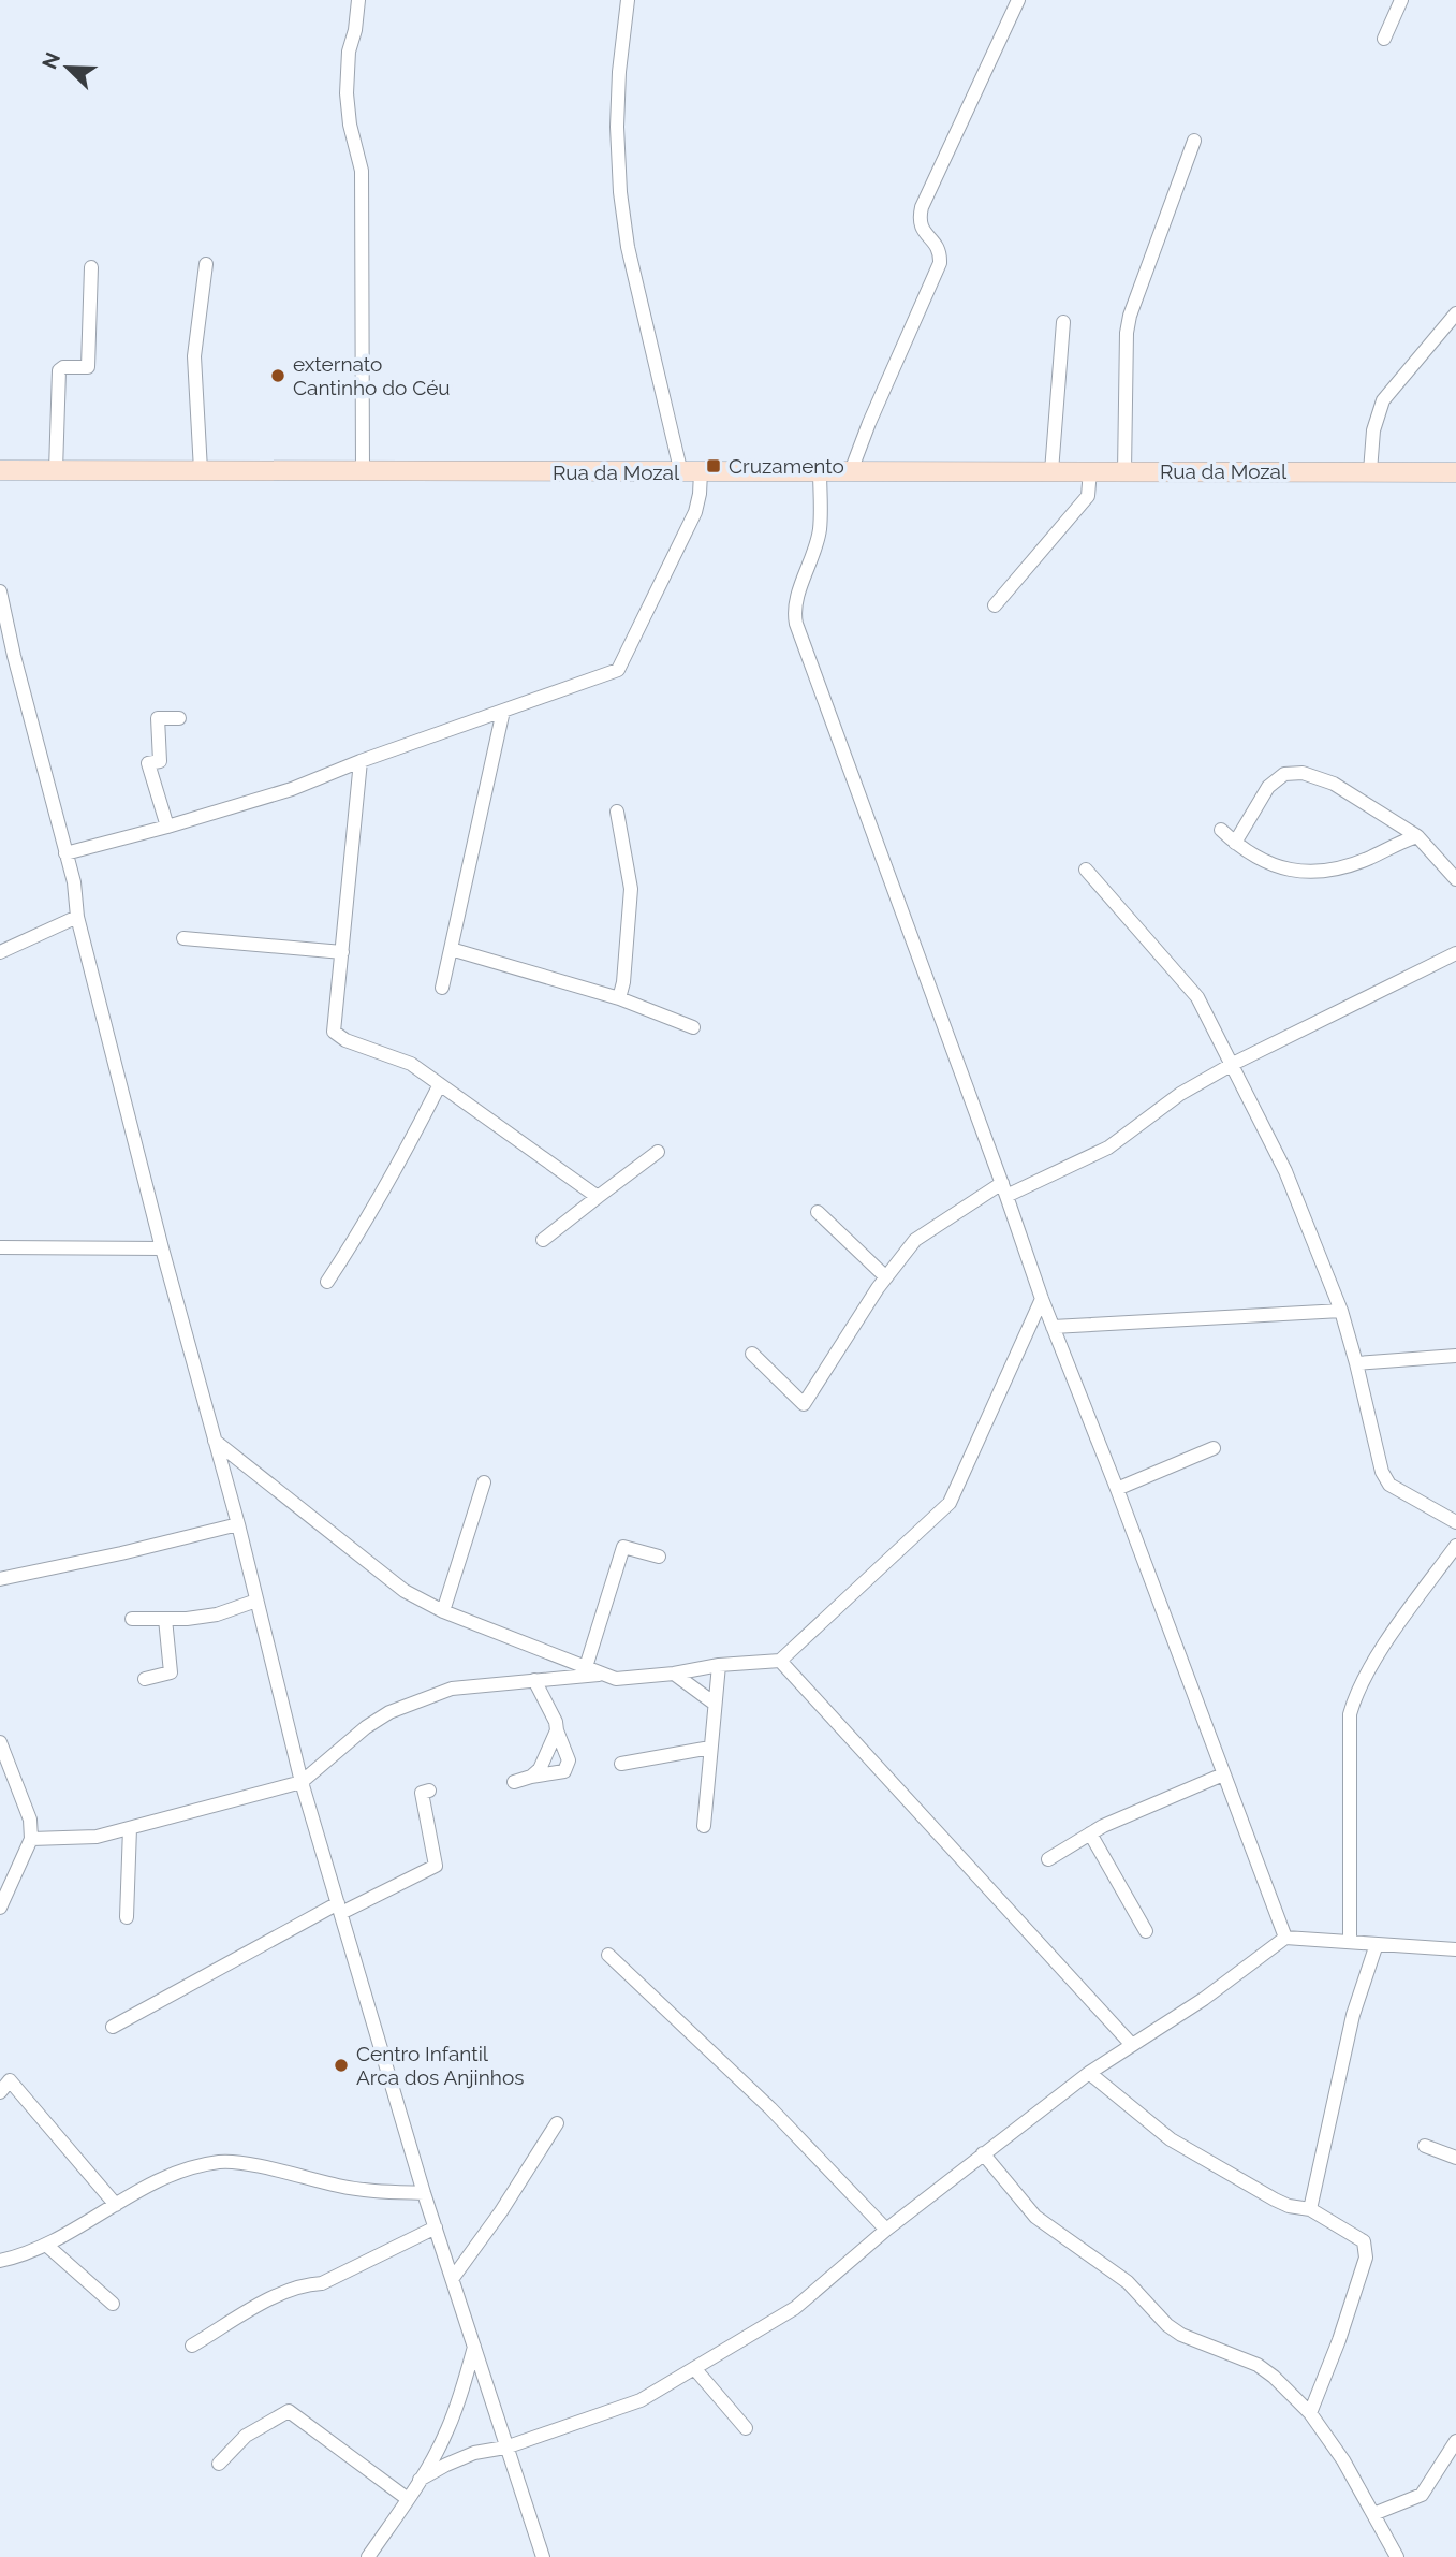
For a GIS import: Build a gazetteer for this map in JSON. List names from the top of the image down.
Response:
{
  "streets": {
    "main road": ["Rua da Mozal"]
  },
  "places": {
    "other": ["externato Cantinho do Céu", "Centro Infantil Arca dos Anjinhos"],
    "transit": ["Cruzamento"]
  },
  "north": "top left"
}
